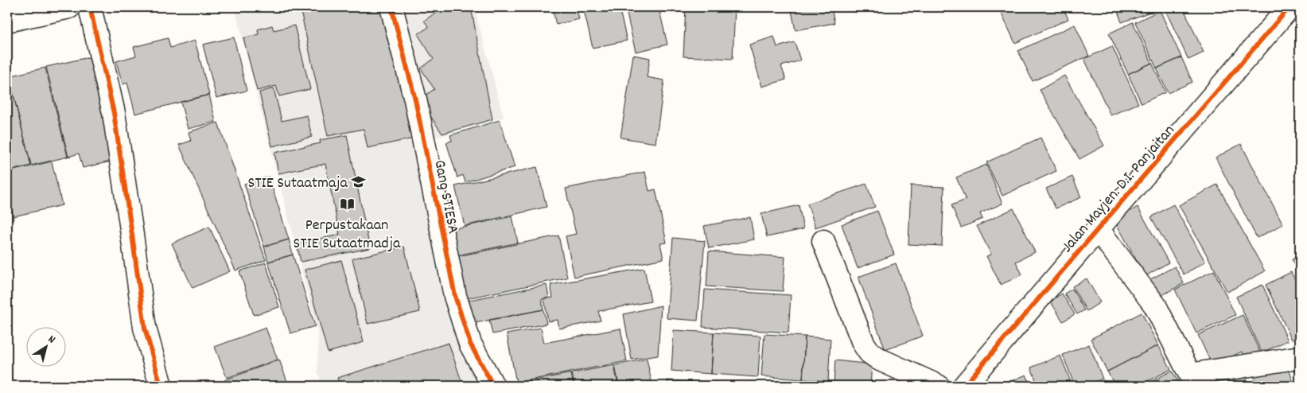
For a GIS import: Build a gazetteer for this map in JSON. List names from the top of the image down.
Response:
{
  "streets": {
    "street": ["Jalan Mayjen. D.I. Panjaitan", "Gang STIESA"]
  },
  "places": {
    "school or university": ["STIE Sutaatmaja"],
    "library": ["Perpustakaan STIE Sutaatmadja"]
  },
  "north": "top right"
}
